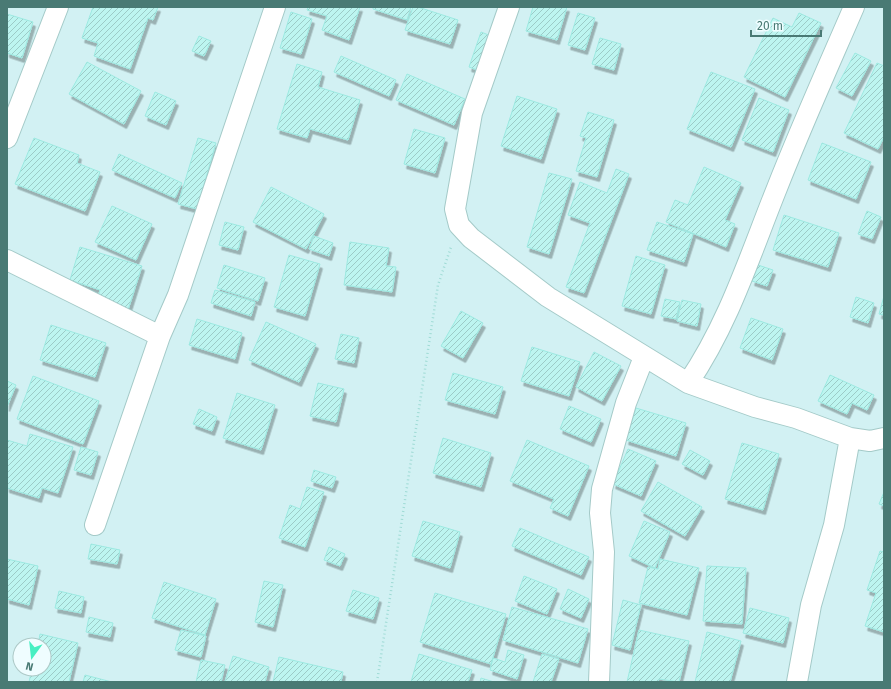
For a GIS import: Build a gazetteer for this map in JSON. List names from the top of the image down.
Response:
{
  "scale_bar": "20 m",
  "north": "bottom"
}
